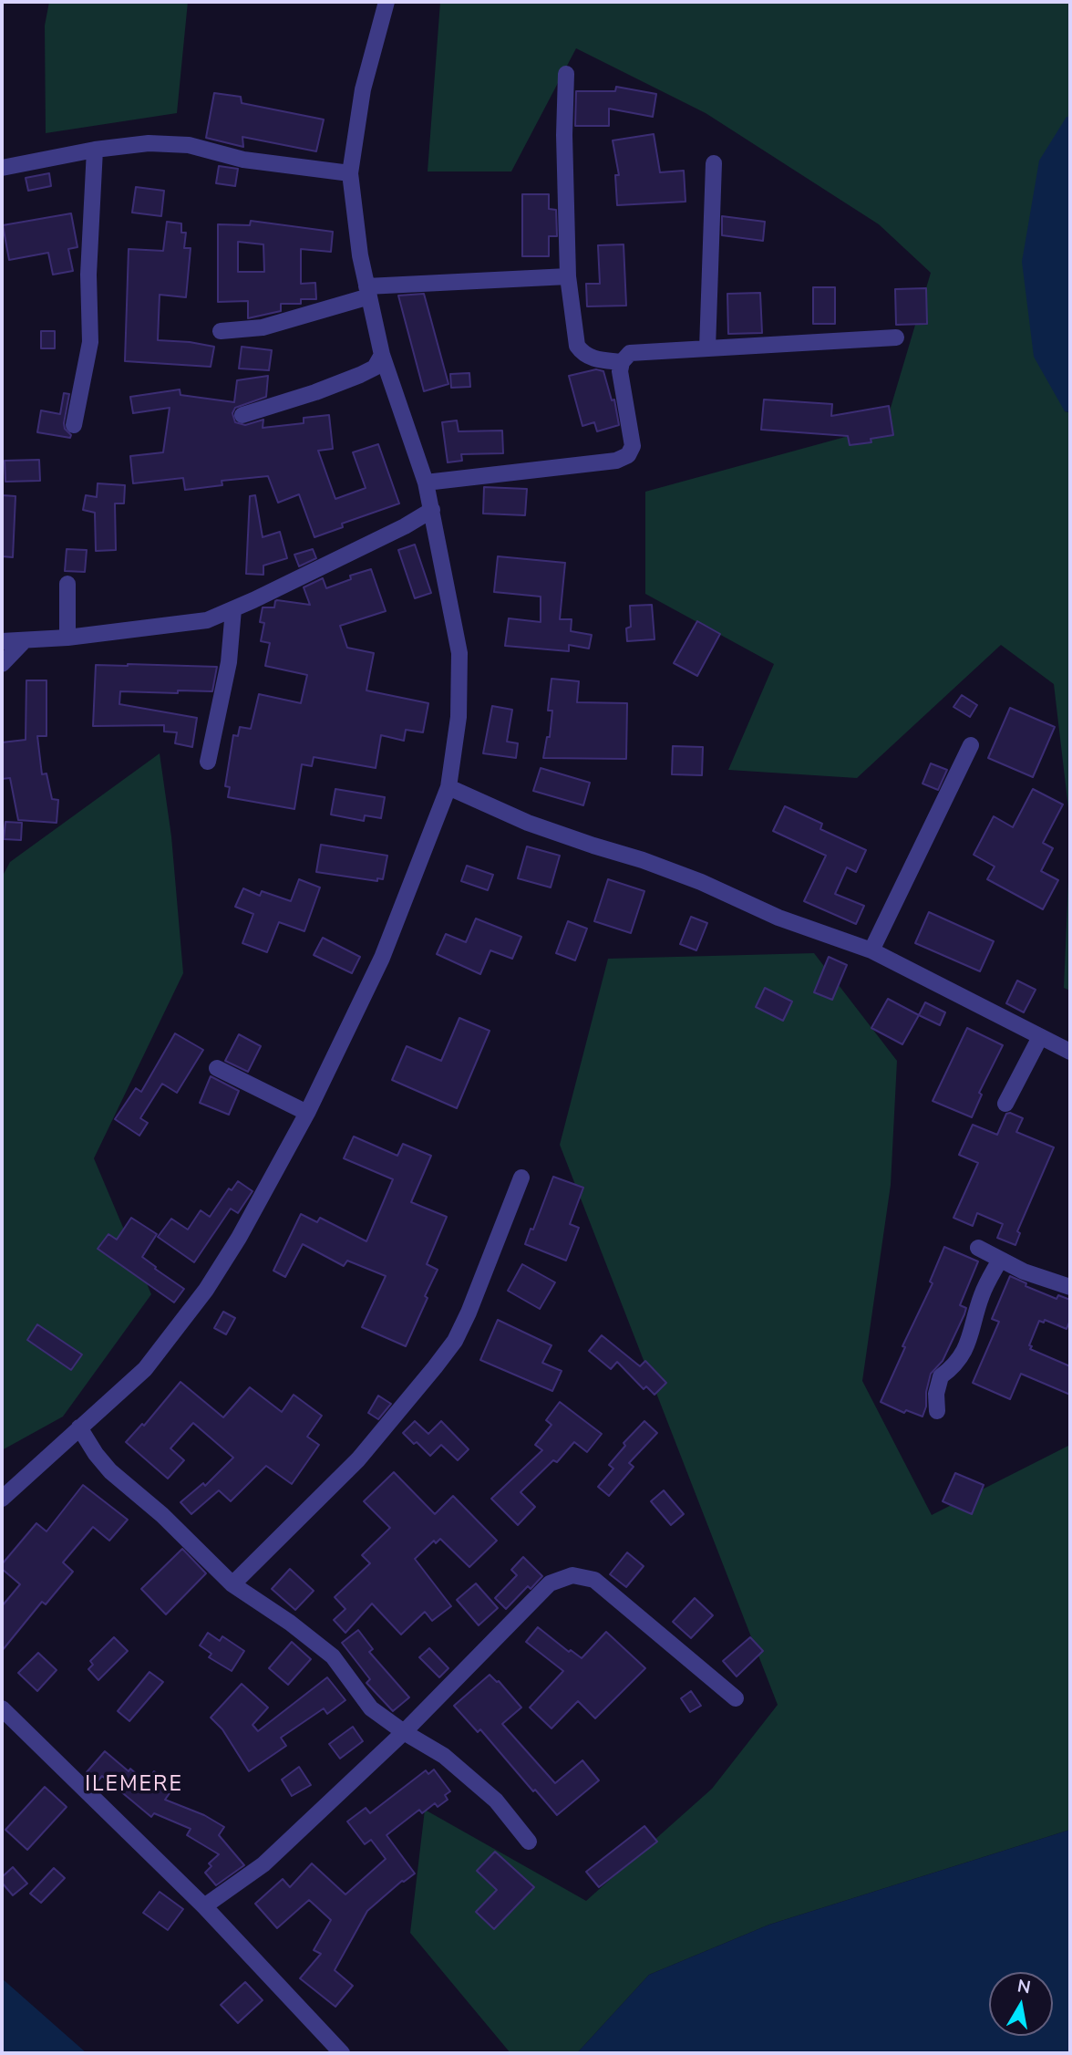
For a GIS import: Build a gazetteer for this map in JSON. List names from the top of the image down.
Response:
{
  "districts": ["ILEMERE"],
  "north": "top"
}
